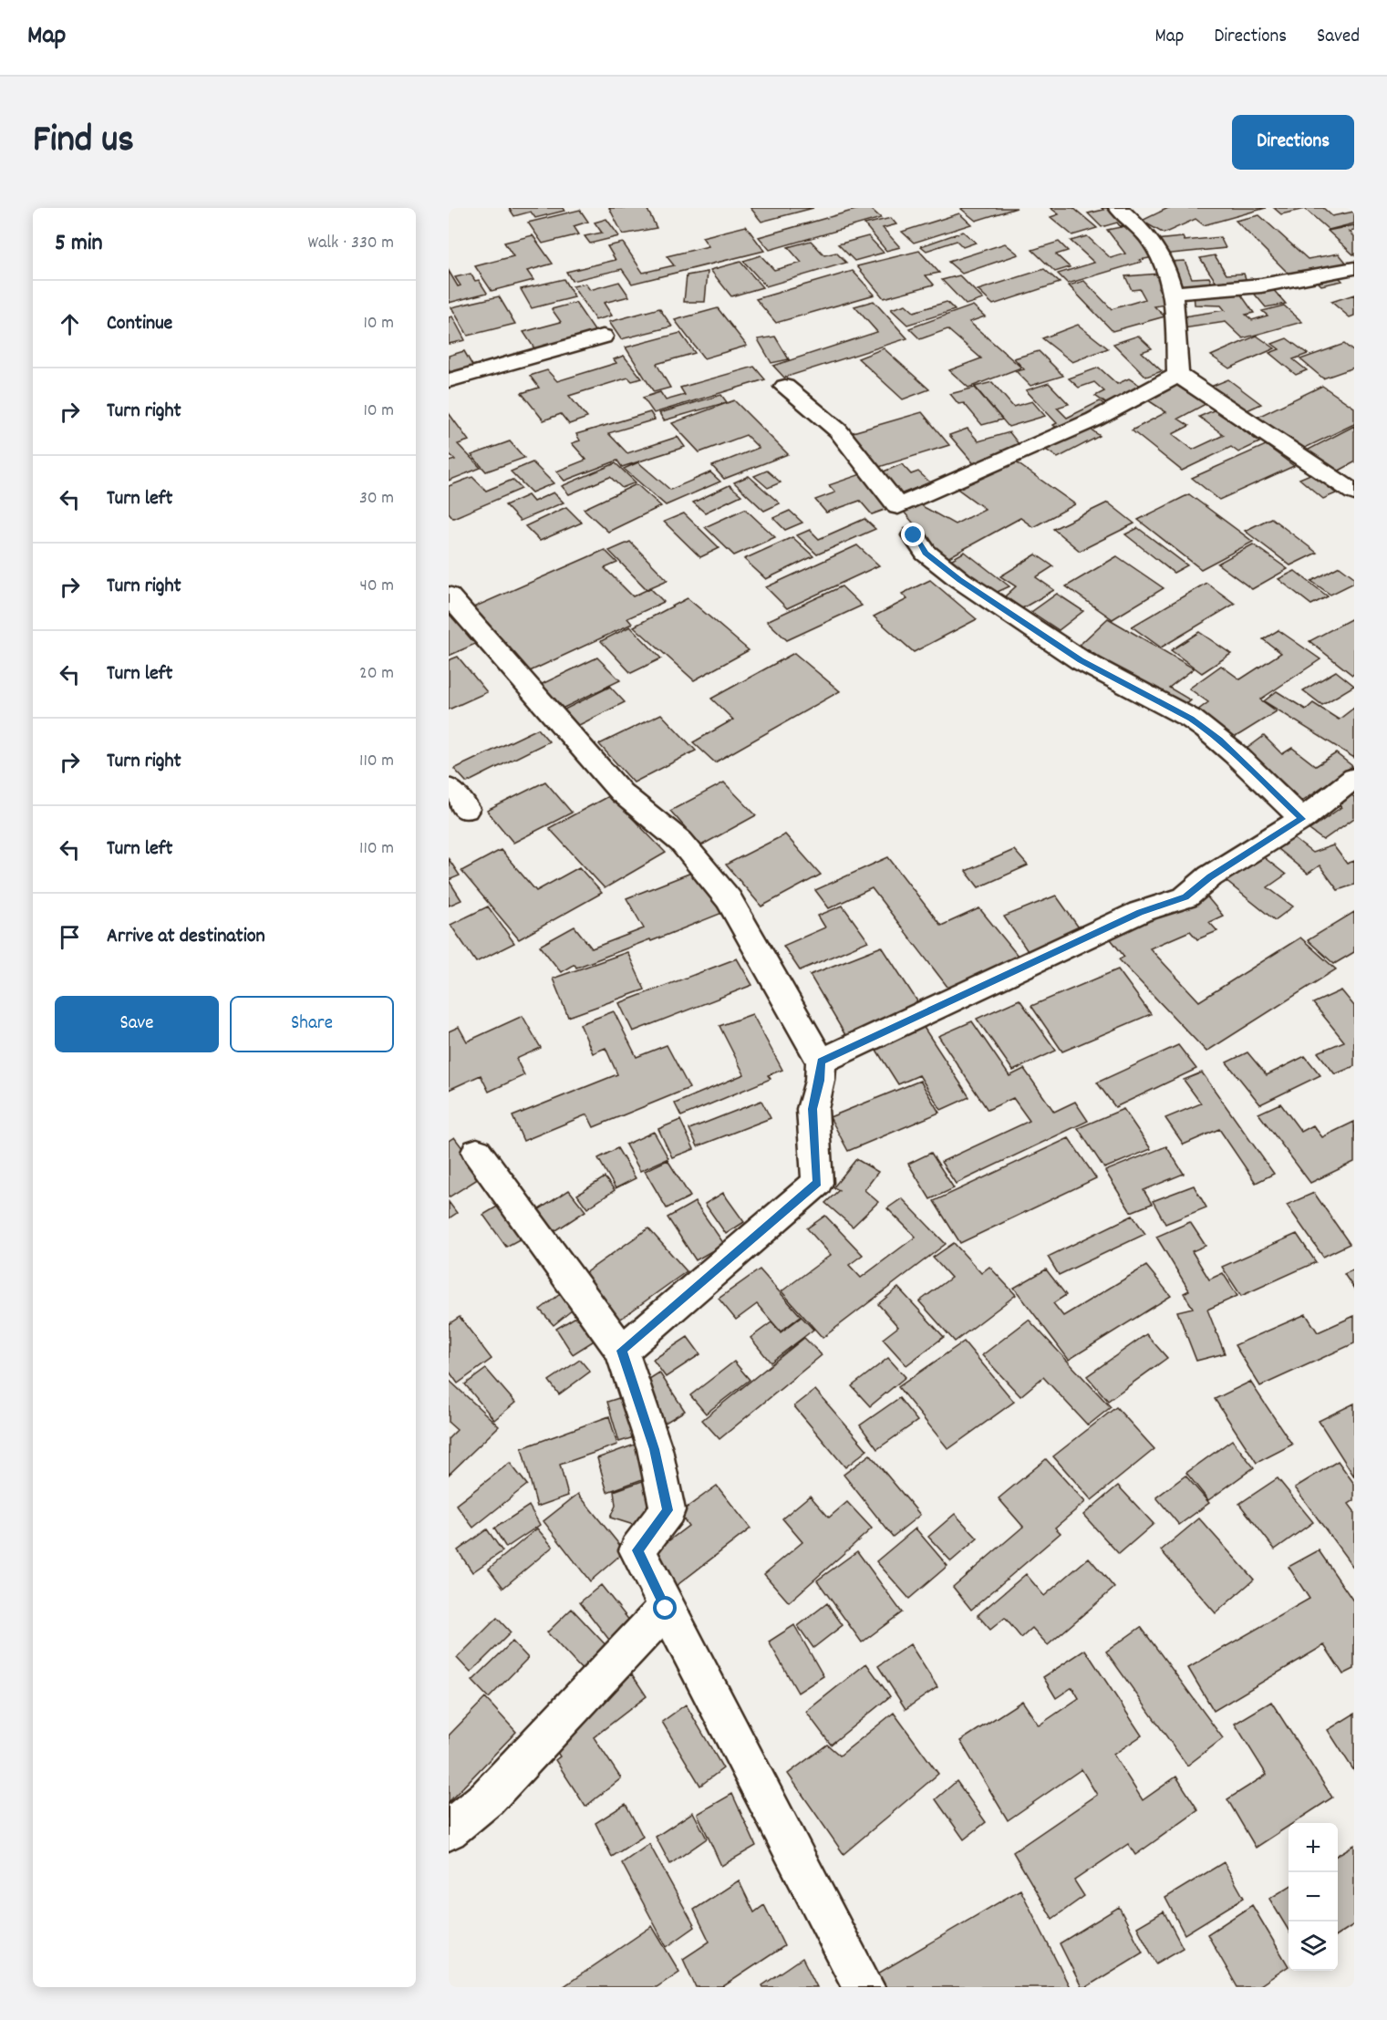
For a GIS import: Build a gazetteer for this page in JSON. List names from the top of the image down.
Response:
{
  "page": {
    "header": "Map",
    "nav": ["Map", "Directions", "Saved"],
    "title": "Find us",
    "buttons": [
      "Directions",
      ["Save", "Share"]
    ],
    "heading": ["5 min", "Walk · 330 m"],
    "list": [
      ["Continue", "10 m"],
      ["Turn right", "10 m"],
      ["Turn left", "30 m"],
      ["Turn right", "40 m"],
      ["Turn left", "20 m"],
      ["Turn right", "110 m"],
      ["Turn left", "110 m"],
      "Arrive at destination"
    ],
    "map_buttons": ["+", "−"]
  }
}
